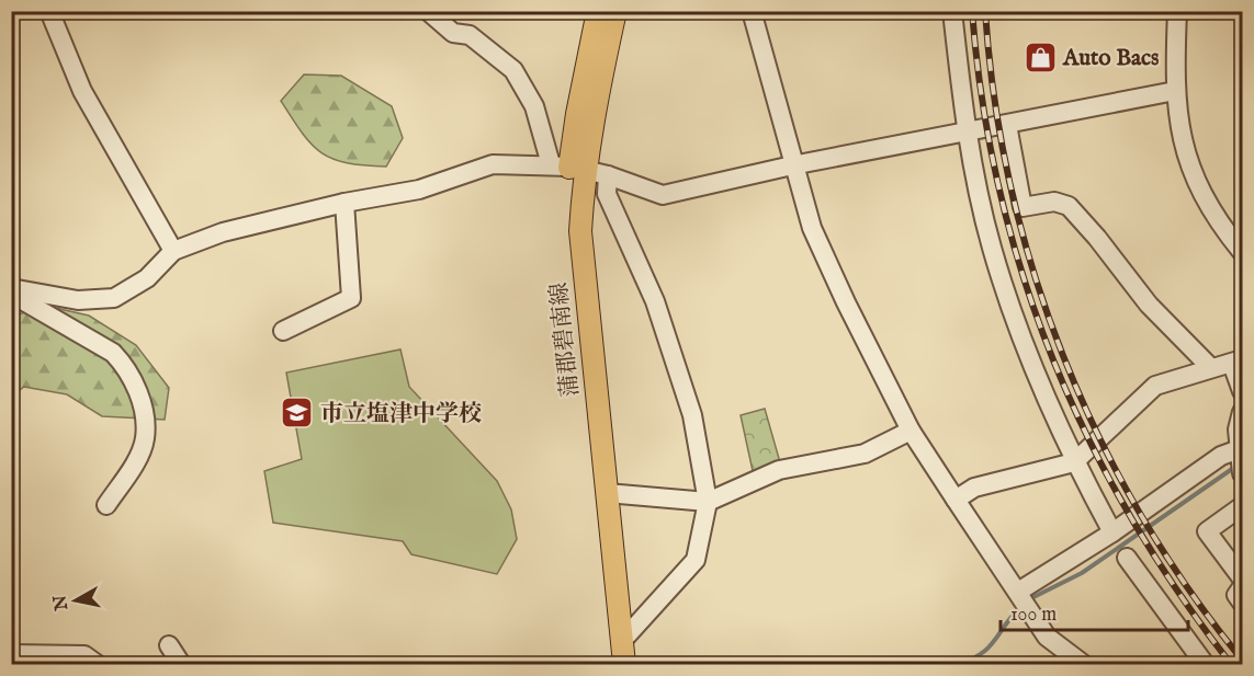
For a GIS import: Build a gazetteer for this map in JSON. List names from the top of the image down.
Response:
{
  "streets": {
    "main road": ["蒲郡碧南線"]
  },
  "places": {
    "shop": ["Auto Bacs"],
    "school or university": ["市立塩津中学校"]
  },
  "scale_bar": "100 m",
  "north": "left"
}
